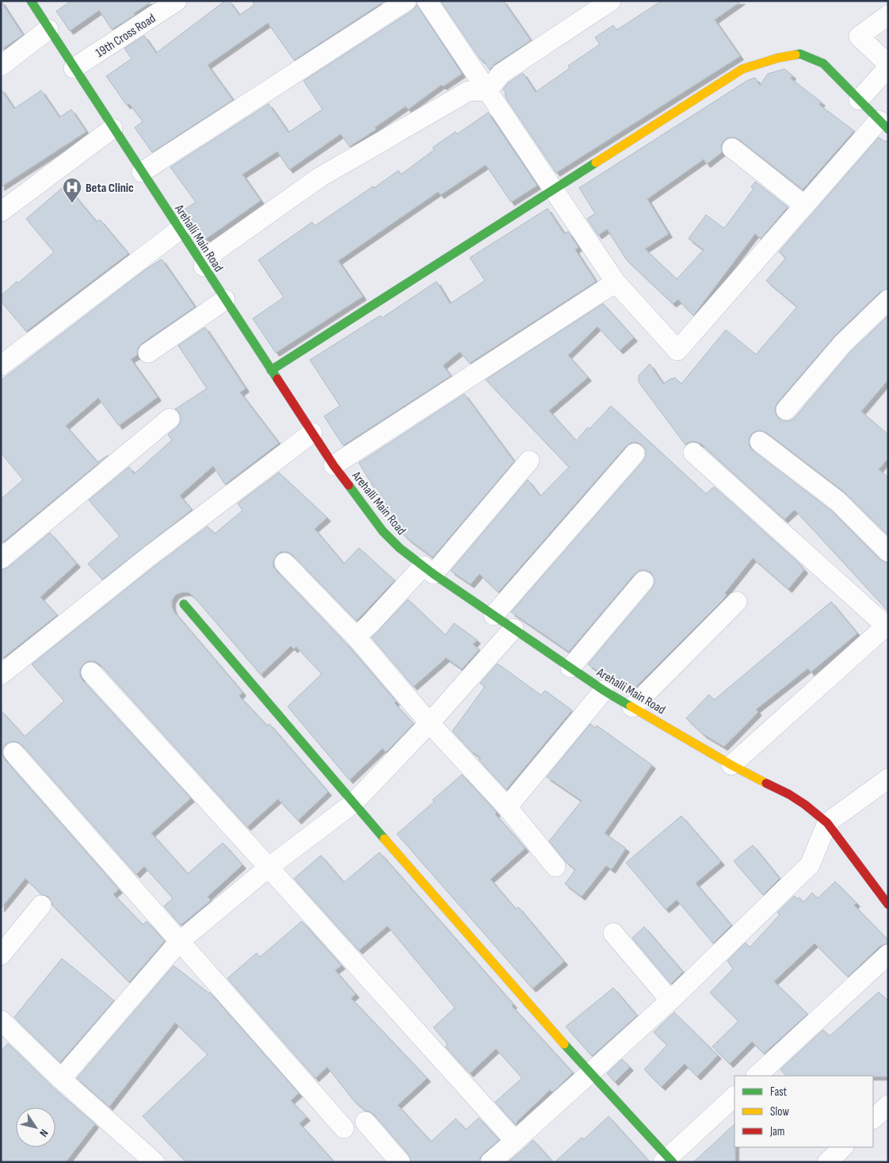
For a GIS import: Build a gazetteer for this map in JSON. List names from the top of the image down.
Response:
{
  "streets": {
    "street": ["19th Cross Road", "Arehalli Main Road"]
  },
  "crossings": [
    ["19th Cross Road", "Arehalli Main Road"]
  ],
  "places": {
    "hospital": ["Beta Clinic"]
  },
  "legend": ["Fast", "Slow", "Jam"],
  "north": "bottom right"
}
